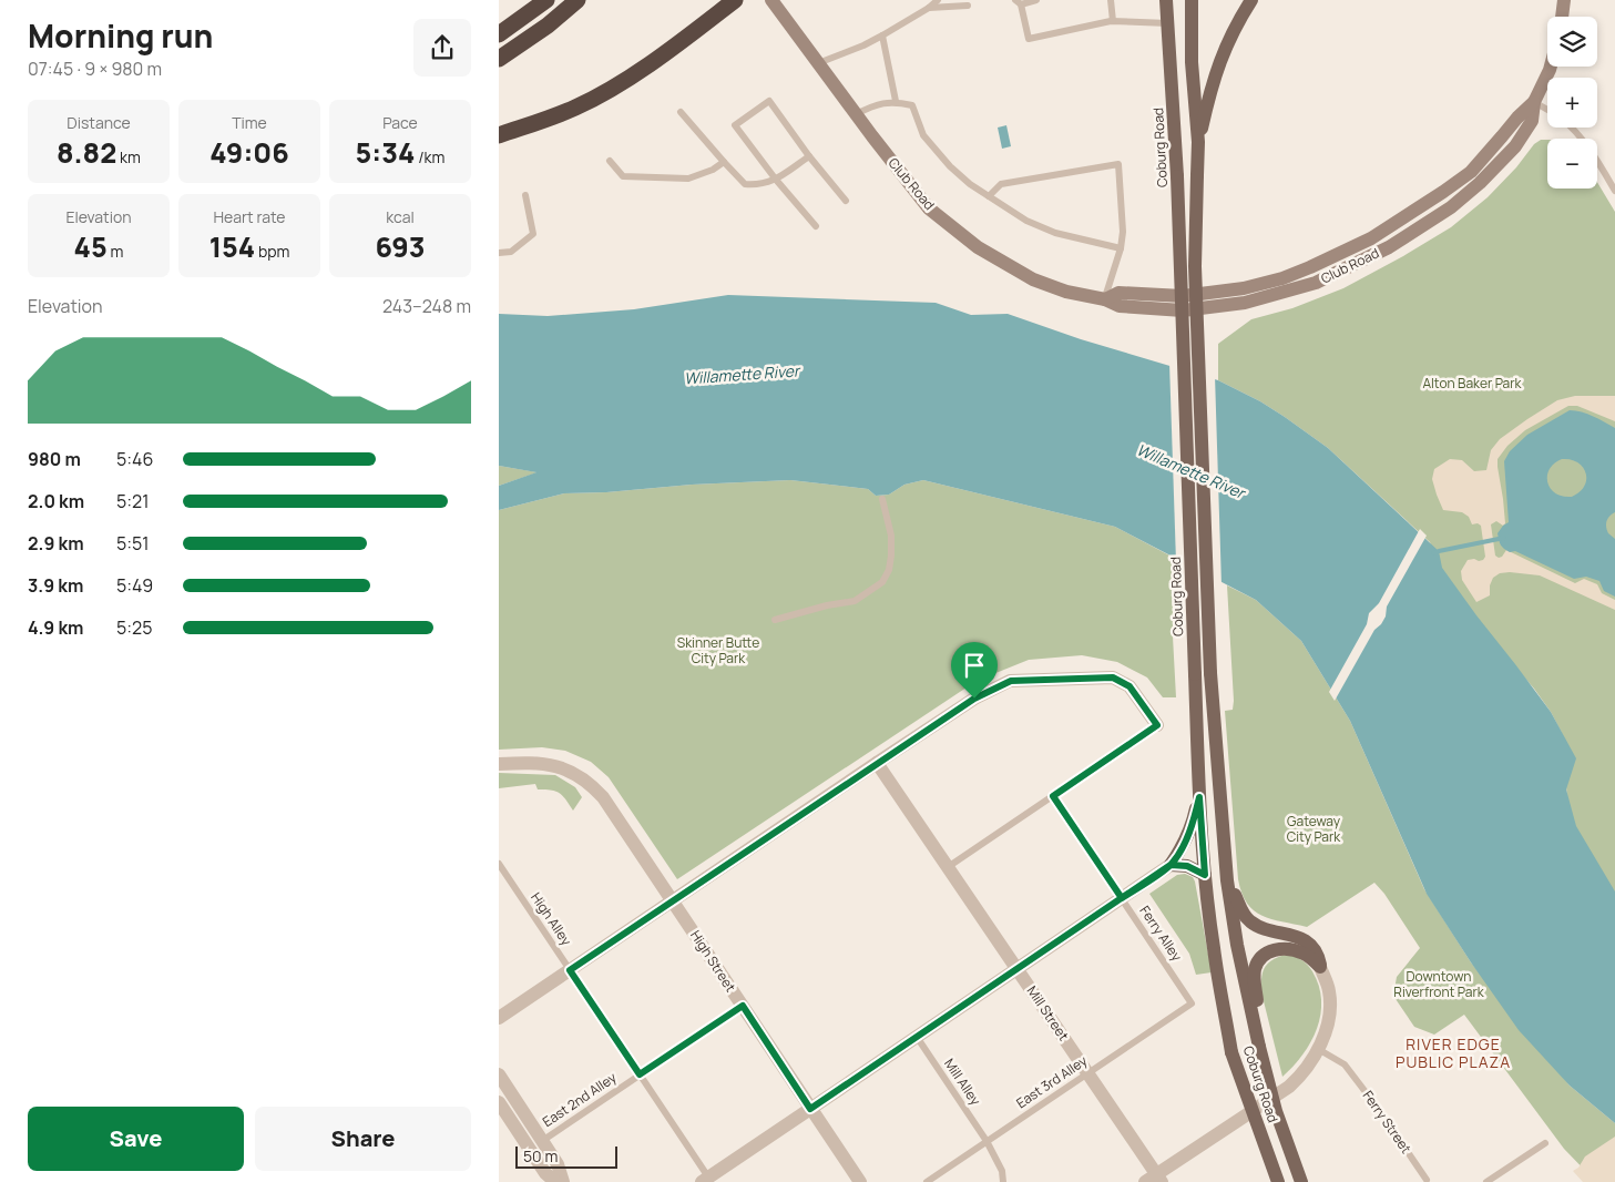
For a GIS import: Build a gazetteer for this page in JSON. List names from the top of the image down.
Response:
{
  "streets": {
    "main road": ["Coburg Road", "Club Road"],
    "street": ["High Street", "Mill Street"],
    "lane": [
      "High Alley",
      "Ferry Alley",
      "Mill Alley",
      "East 3rd Alley",
      "East 2nd Alley",
      "Ferry Street"
    ]
  },
  "crossings": [
    ["High Alley", "East 2nd Alley"],
    ["Ferry Alley", "East 3rd Alley"],
    ["High Street", "East 2nd Alley"],
    ["Mill Street", "East 3rd Alley"],
    ["Mill Alley", "East 3rd Alley"]
  ],
  "districts": ["RIVER EDGE PUBLIC PLAZA"],
  "water": ["Willamette River"],
  "parks": [
    "Alton Baker Park",
    "Skinner Butte City Park",
    "Gateway City Park",
    "Downtown Riverfront Park"
  ],
  "scale_bar": "50 m",
  "page": {
    "heading": ["Morning run", "07:45 · 9 × 980 m"],
    "map_buttons": ["+", "−"],
    "stats": [
      ["Distance", "8.82 km"],
      ["Time", "49:06"],
      ["Pace", "5:34 /km"],
      ["Elevation", "45 m"],
      ["Heart rate", "154 bpm"],
      ["kcal", "693"]
    ],
    "chart": ["Elevation", "243–248 m"],
    "list": [
      {
        "name": "980 m",
        "note": "5:46"
      },
      {
        "name": "2.0 km",
        "note": "5:21"
      },
      {
        "name": "2.9 km",
        "note": "5:51"
      },
      {
        "name": "3.9 km",
        "note": "5:49"
      },
      {
        "name": "4.9 km",
        "note": "5:25"
      }
    ],
    "buttons": ["Save", "Share"],
    "scale": "50 m"
  }
}
